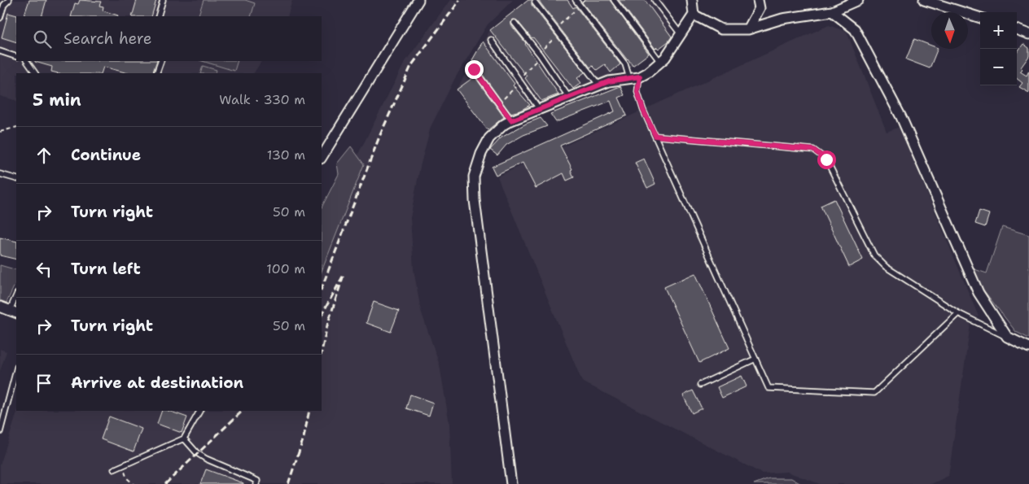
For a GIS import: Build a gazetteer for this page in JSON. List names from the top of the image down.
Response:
{
  "north": "bottom",
  "page": {
    "map_buttons": ["+", "−"],
    "search": "Search here",
    "heading": ["5 min", "Walk · 330 m"],
    "list": [
      ["Continue", "130 m"],
      ["Turn right", "50 m"],
      ["Turn left", "100 m"],
      ["Turn right", "50 m"],
      "Arrive at destination"
    ]
  }
}
